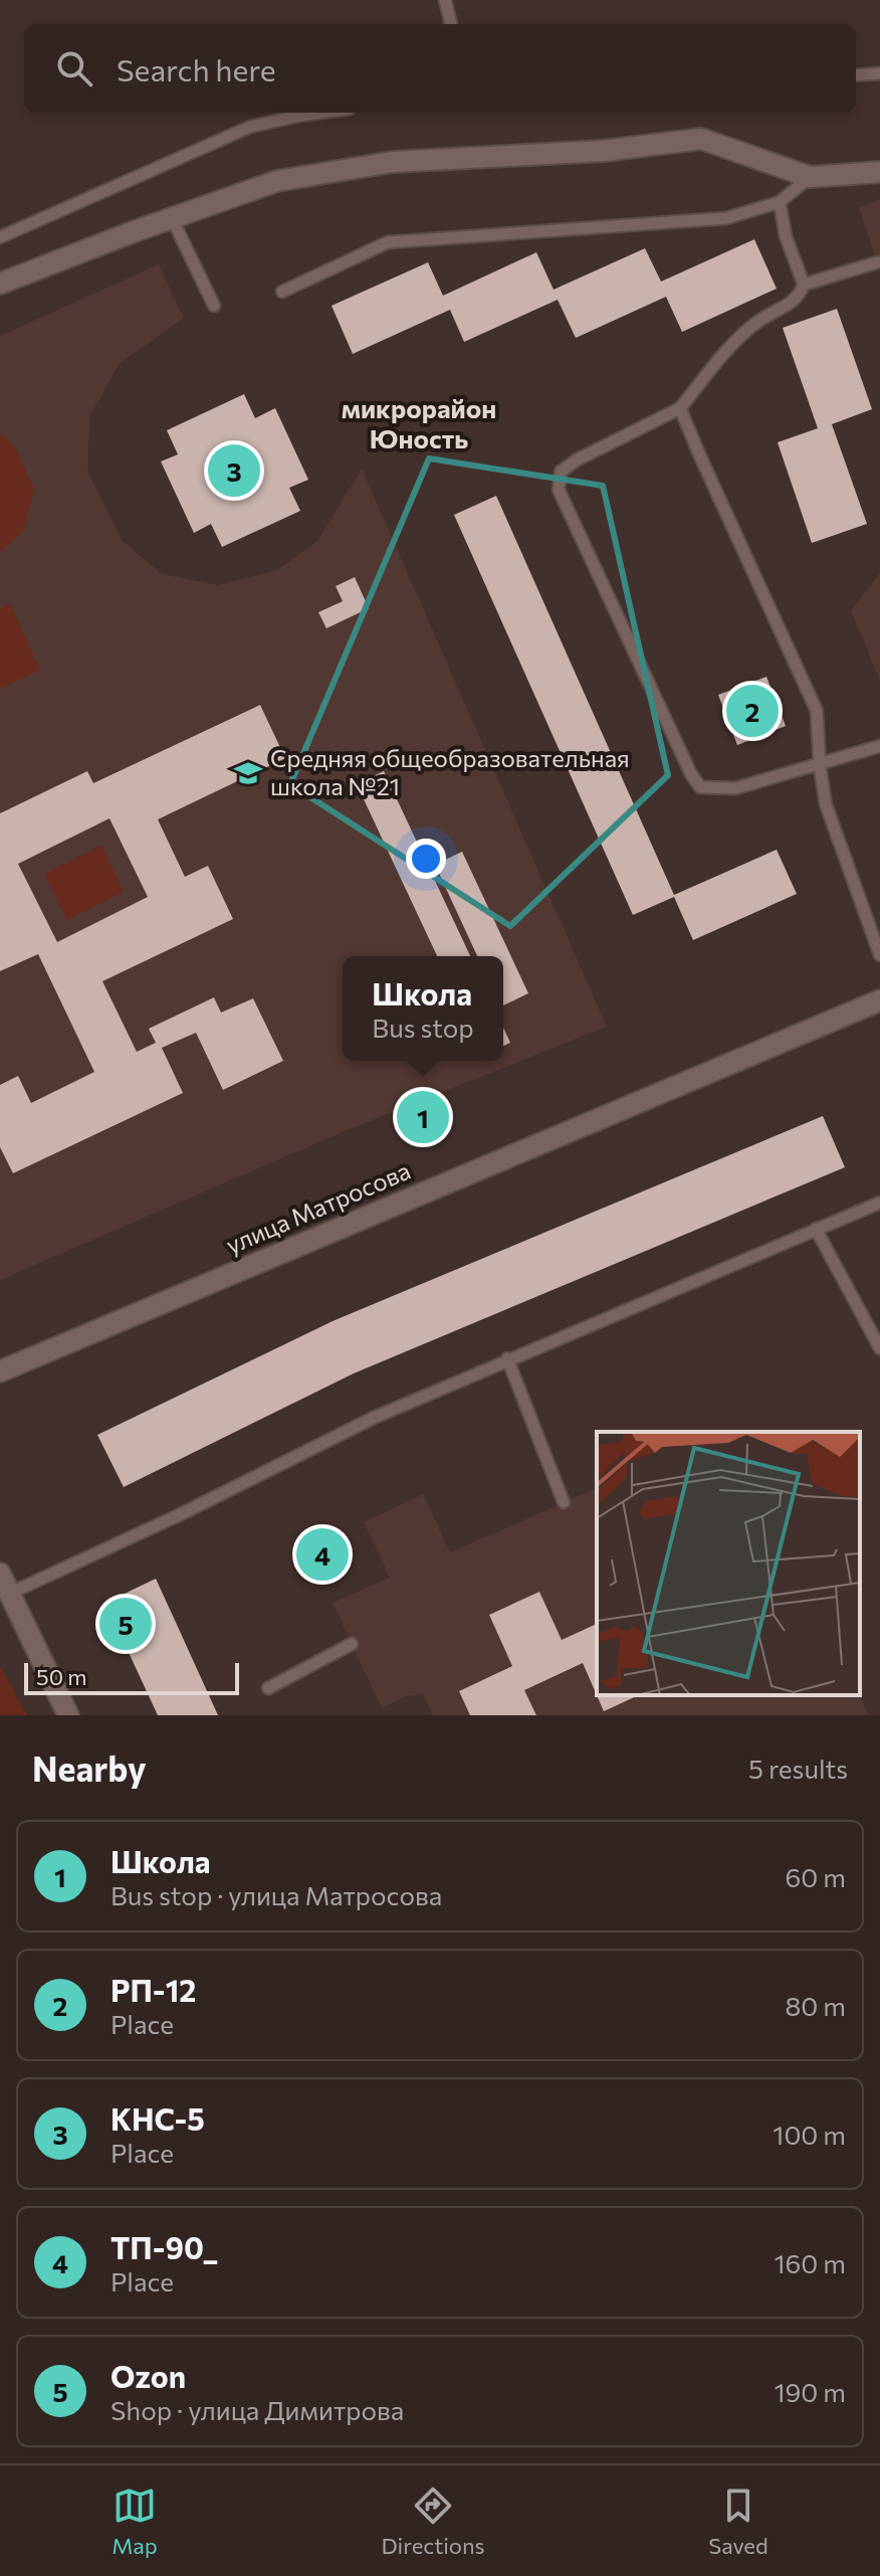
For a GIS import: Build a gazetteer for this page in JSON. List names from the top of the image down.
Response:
{
  "streets": {
    "main road": ["улица Матросова"]
  },
  "districts": ["микрорайон Юность"],
  "places": {
    "school or university": ["Средняя общеобразовательная школа №21"]
  },
  "scale_bar": "50 m",
  "page": {
    "search": "Search here",
    "pins": [
      "3",
      "2",
      "1",
      "4",
      "5"
    ],
    "popup": ["Школа", "Bus stop"],
    "scale": "50 m",
    "heading": ["Nearby", "5 results"],
    "list": [
      {
        "mark": "1",
        "name": "Школа",
        "note": "Bus stop · улица Матросова",
        "value": "60 m"
      },
      {
        "mark": "2",
        "name": "РП-12",
        "note": "Place",
        "value": "80 m"
      },
      {
        "mark": "3",
        "name": "КНС-5",
        "note": "Place",
        "value": "100 m"
      },
      {
        "mark": "4",
        "name": "ТП-90_",
        "note": "Place",
        "value": "160 m"
      },
      {
        "mark": "5",
        "name": "Ozon",
        "note": "Shop · улица Димитрова",
        "value": "190 m"
      }
    ],
    "nav": ["Map", "Directions", "Saved"]
  }
}
